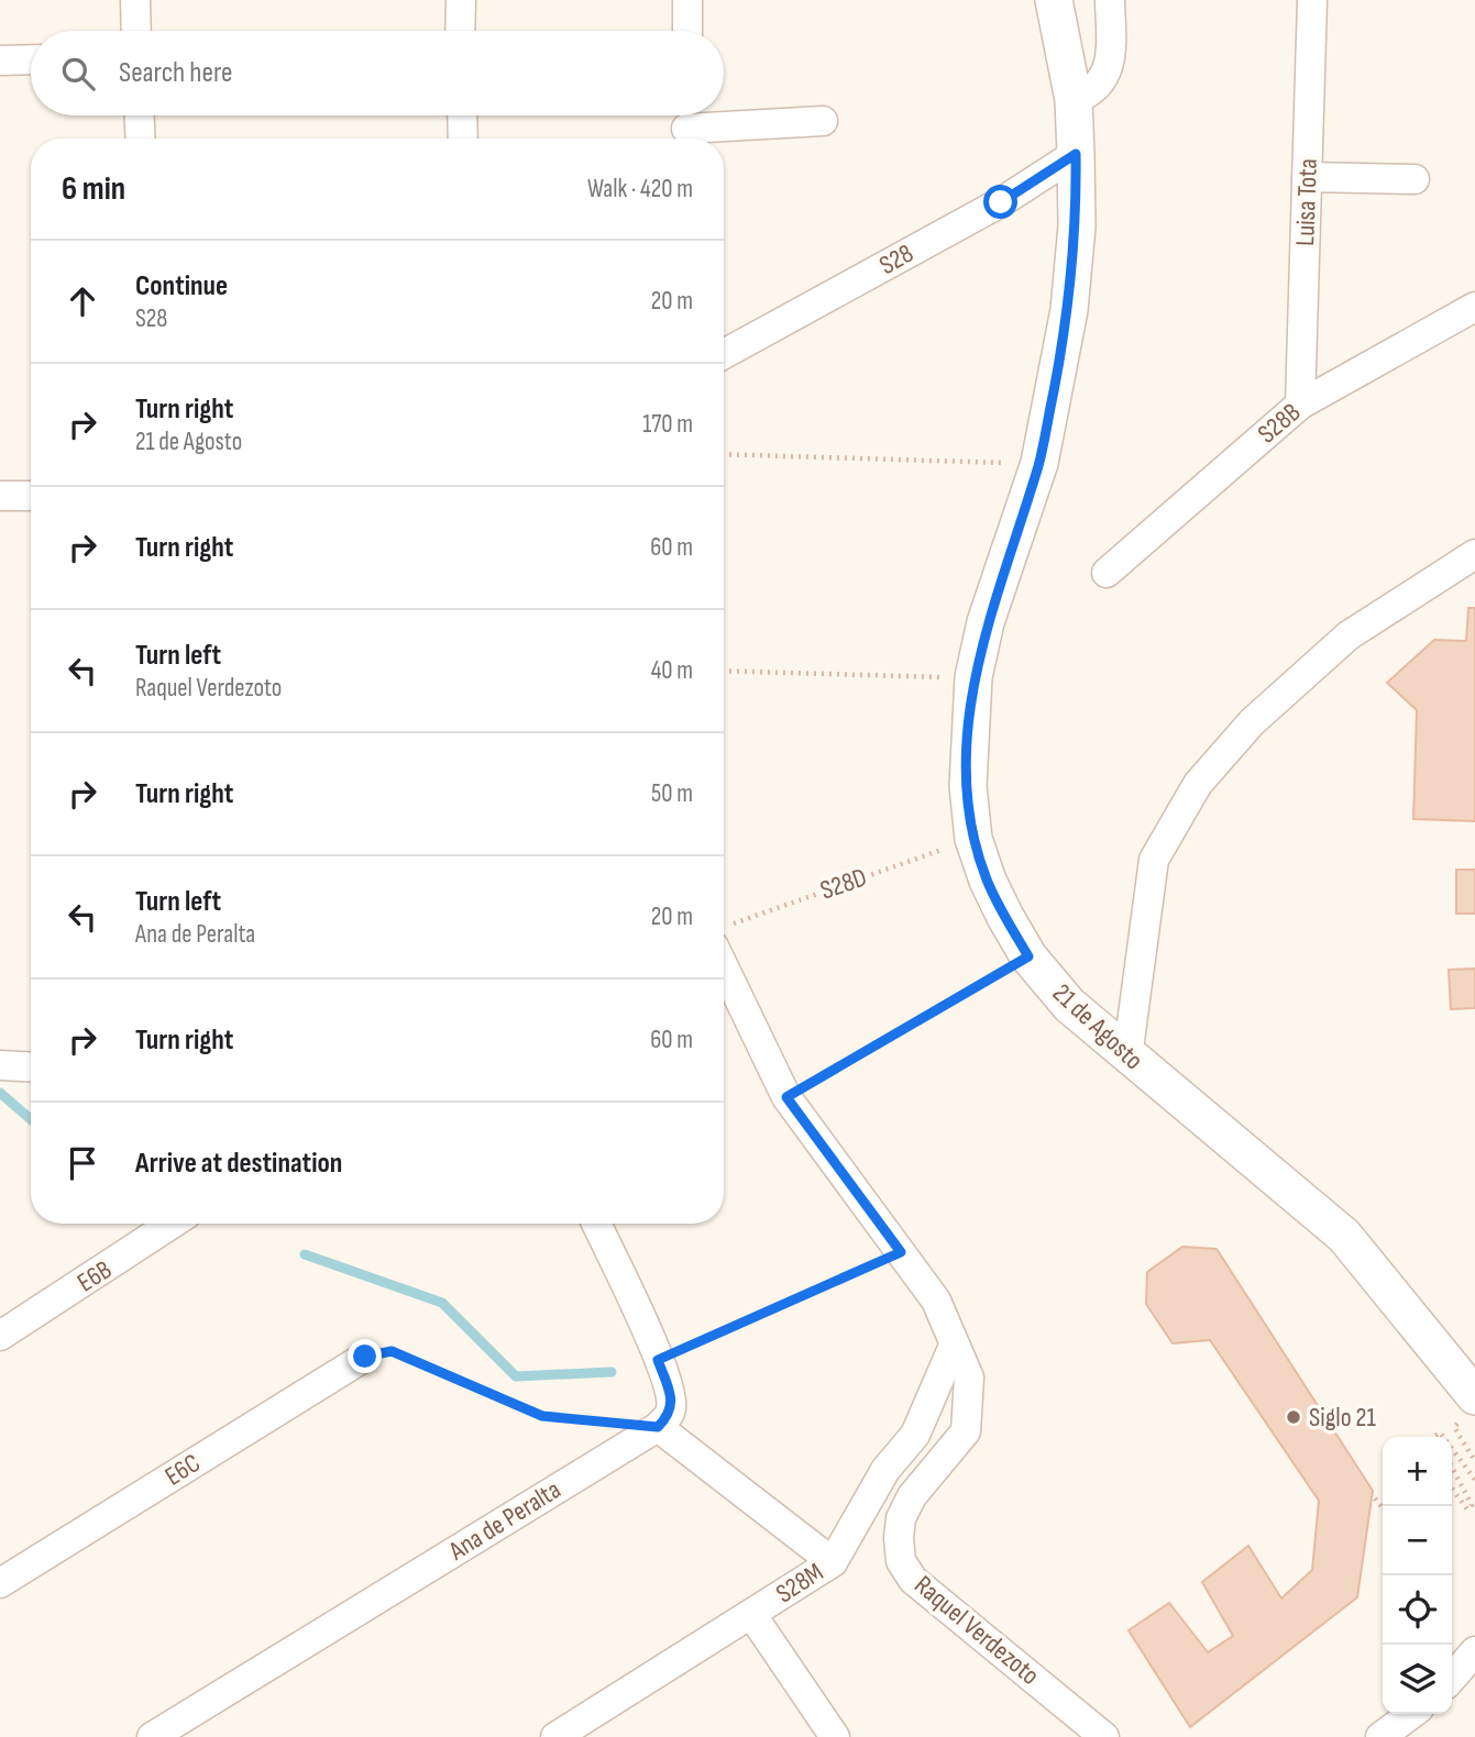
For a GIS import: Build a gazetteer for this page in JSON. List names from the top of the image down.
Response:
{
  "streets": {
    "street": [
      "Luisa Tota",
      "S28",
      "S28B",
      "21 de Agosto",
      "E6B",
      "E6C",
      "Ana de Peralta",
      "S28M",
      "Raquel Verdezoto"
    ],
    "path": ["S28D"]
  },
  "crossings": [
    ["Luisa Tota", "S28B"],
    ["S28", "21 de Agosto"],
    ["S28D", "21 de Agosto"],
    ["S28M", "Raquel Verdezoto"]
  ],
  "places": ["Siglo 21"],
  "page": {
    "search": "Search here",
    "heading": ["6 min", "Walk · 420 m"],
    "list": [
      ["Continue", "S28", "20 m"],
      ["Turn right", "21 de Agosto", "170 m"],
      ["Turn right", "60 m"],
      ["Turn left", "Raquel Verdezoto", "40 m"],
      ["Turn right", "50 m"],
      ["Turn left", "Ana de Peralta", "20 m"],
      ["Turn right", "60 m"],
      "Arrive at destination"
    ],
    "map_buttons": ["+", "−"]
  }
}
